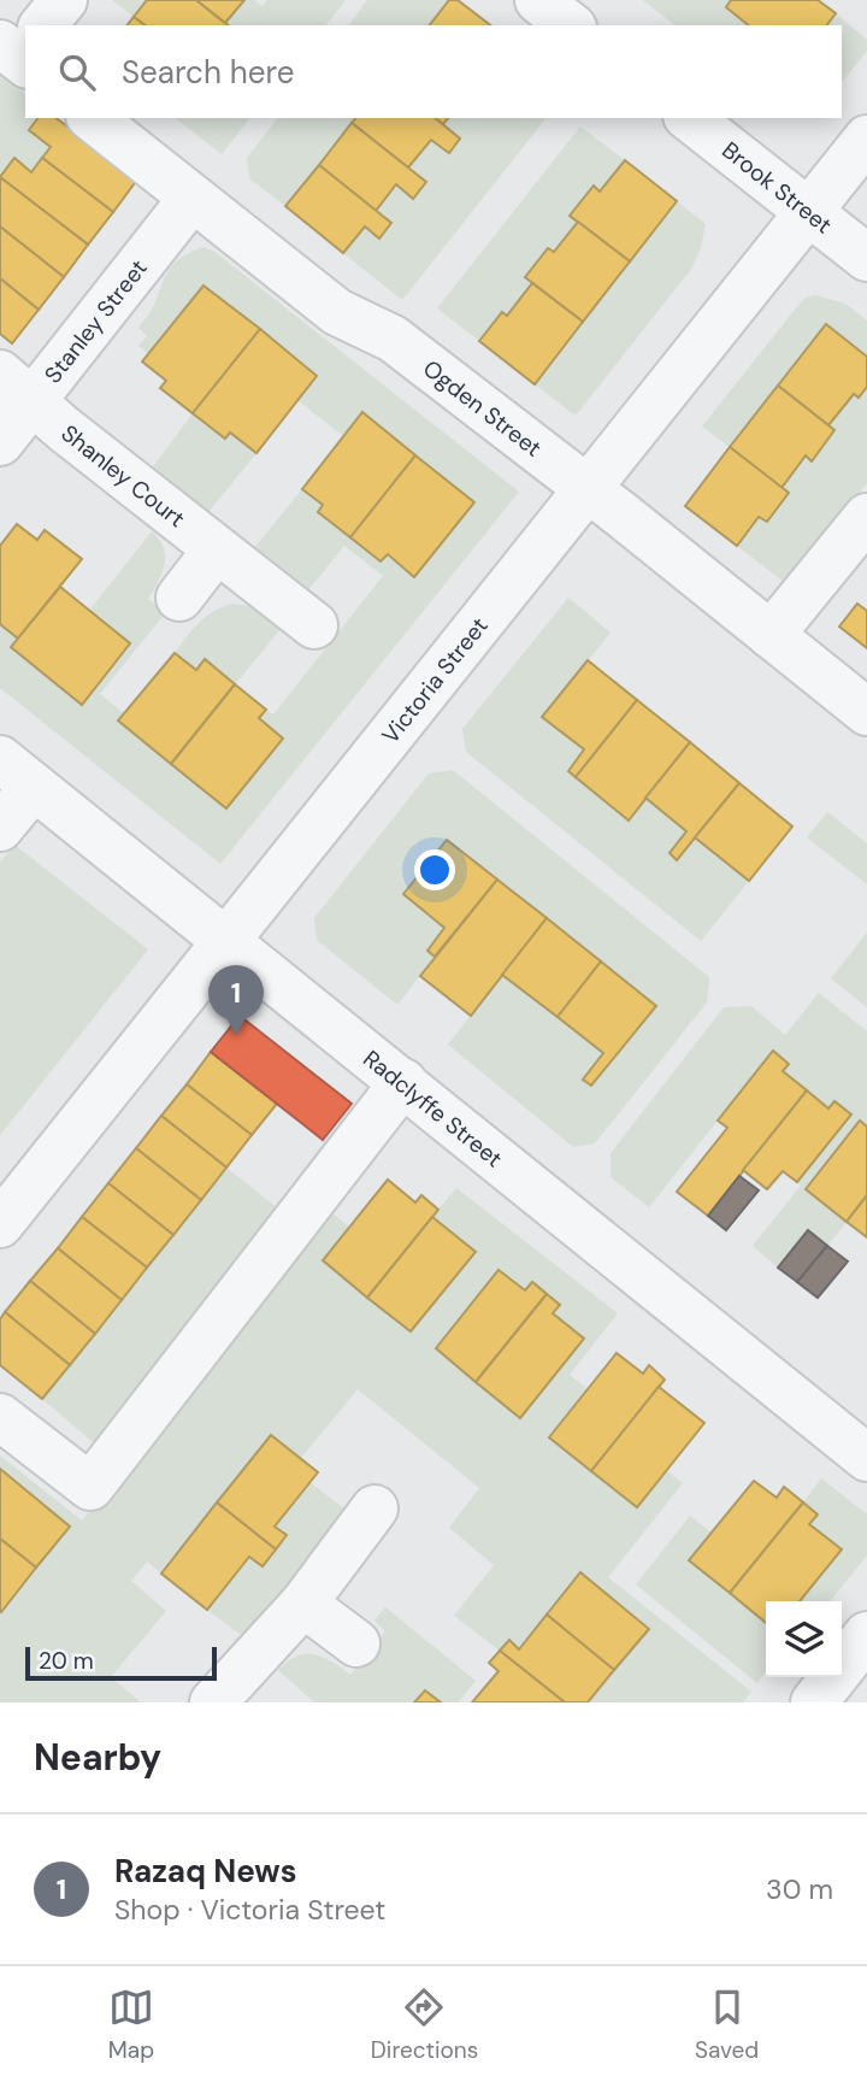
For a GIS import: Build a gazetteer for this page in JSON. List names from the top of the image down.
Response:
{
  "streets": {
    "street": [
      "Brook Street",
      "Stanley Street",
      "Ogden Street",
      "Shanley Court",
      "Victoria Street",
      "Radclyffe Street"
    ]
  },
  "crossings": [
    ["Brook Street", "Victoria Street"],
    ["Stanley Street", "Ogden Street"],
    ["Stanley Street", "Shanley Court"],
    ["Ogden Street", "Victoria Street"],
    ["Victoria Street", "Radclyffe Street"]
  ],
  "scale_bar": "20 m",
  "page": {
    "search": "Search here",
    "pins": "1",
    "scale": "20 m",
    "heading": "Nearby",
    "list": [
      {
        "mark": "1",
        "name": "Razaq News",
        "note": "Shop · Victoria Street",
        "value": "30 m"
      }
    ],
    "nav": ["Map", "Directions", "Saved"]
  }
}
